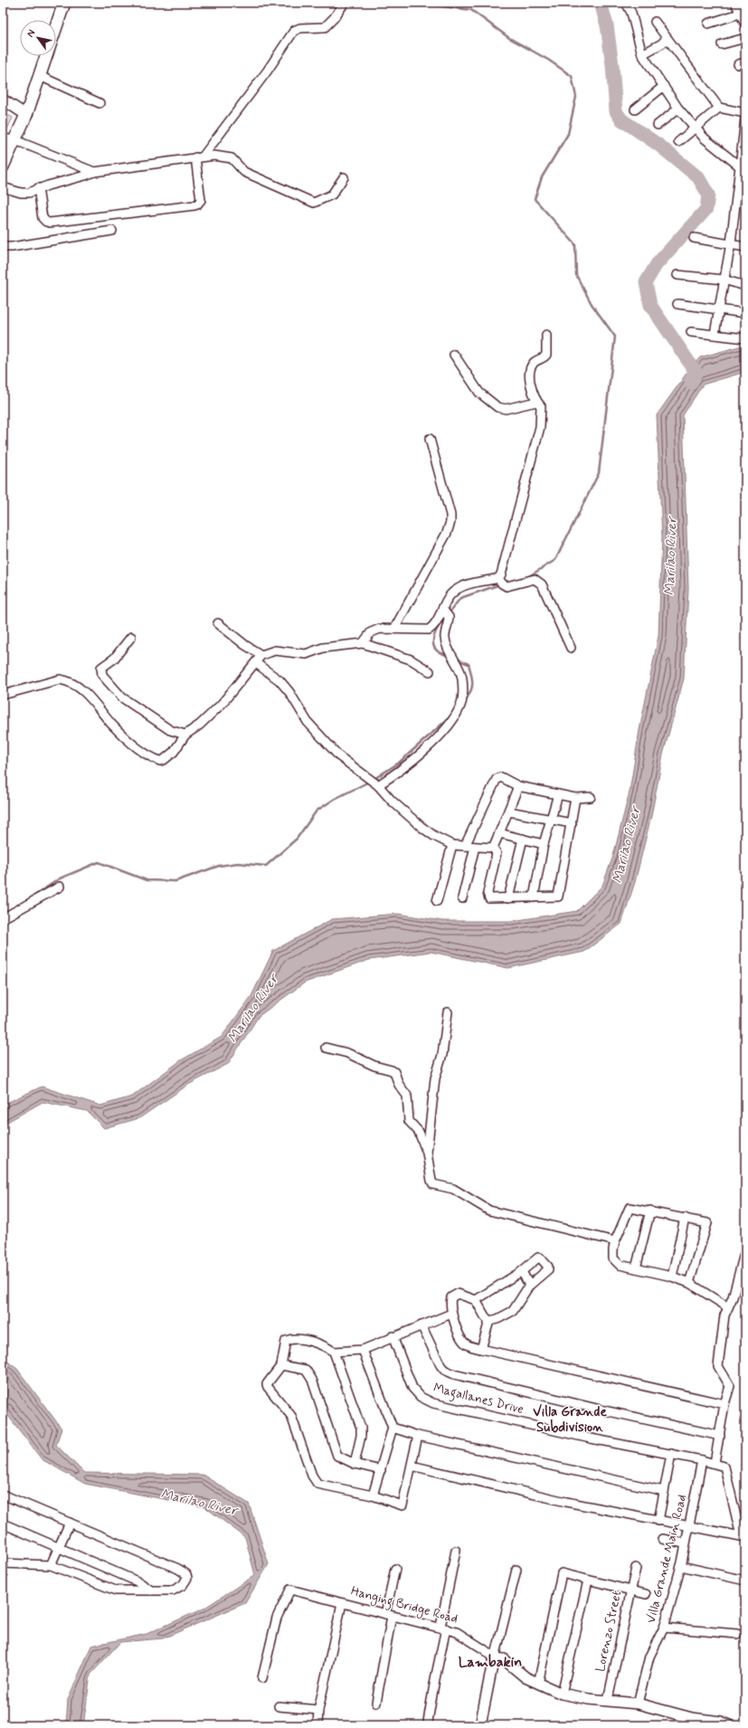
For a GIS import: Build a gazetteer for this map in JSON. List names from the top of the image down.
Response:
{
  "streets": {
    "street": [
      "Magallanes Drive",
      "Villa Grande Main Road",
      "Hanging Bridge Road",
      "Lorenzo Street"
    ]
  },
  "crossings": [
    ["Magallanes Drive", "Villa Grande Main Road"],
    ["Villa Grande Main Road", "Hanging Bridge Road"],
    ["Hanging Bridge Road", "Lorenzo Street"]
  ],
  "districts": ["Villa Grande Subdivision", "Lambakin"],
  "water": ["Marilao River"],
  "north": "top left"
}
